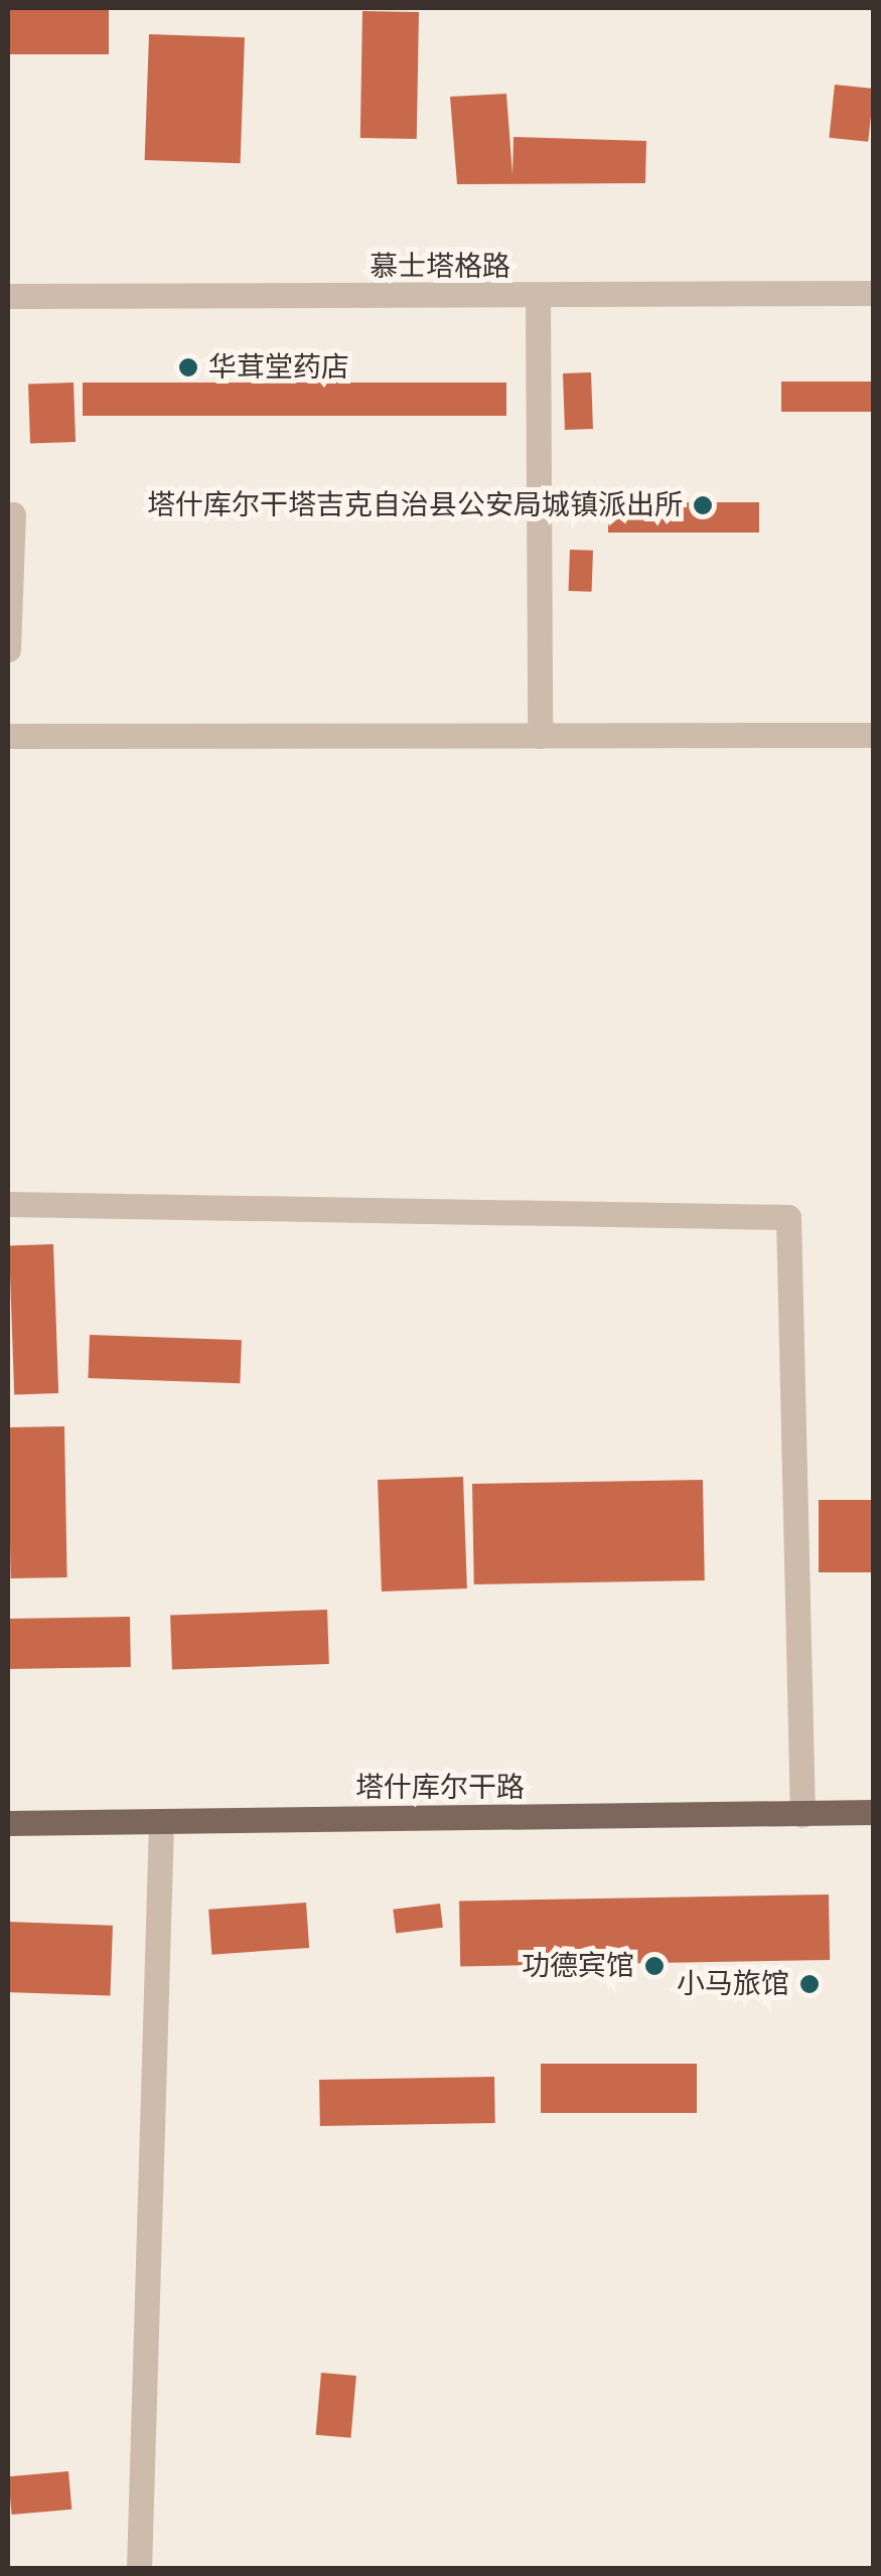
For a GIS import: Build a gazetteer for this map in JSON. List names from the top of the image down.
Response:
{
  "streets": {
    "main road": ["塔什库尔干路"],
    "street": ["慕士塔格路"]
  },
  "places": [
    "华茸堂药店",
    "塔什库尔干塔吉克自治县公安局城镇派出所",
    "功德宾馆",
    "小马旅馆"
  ]
}
